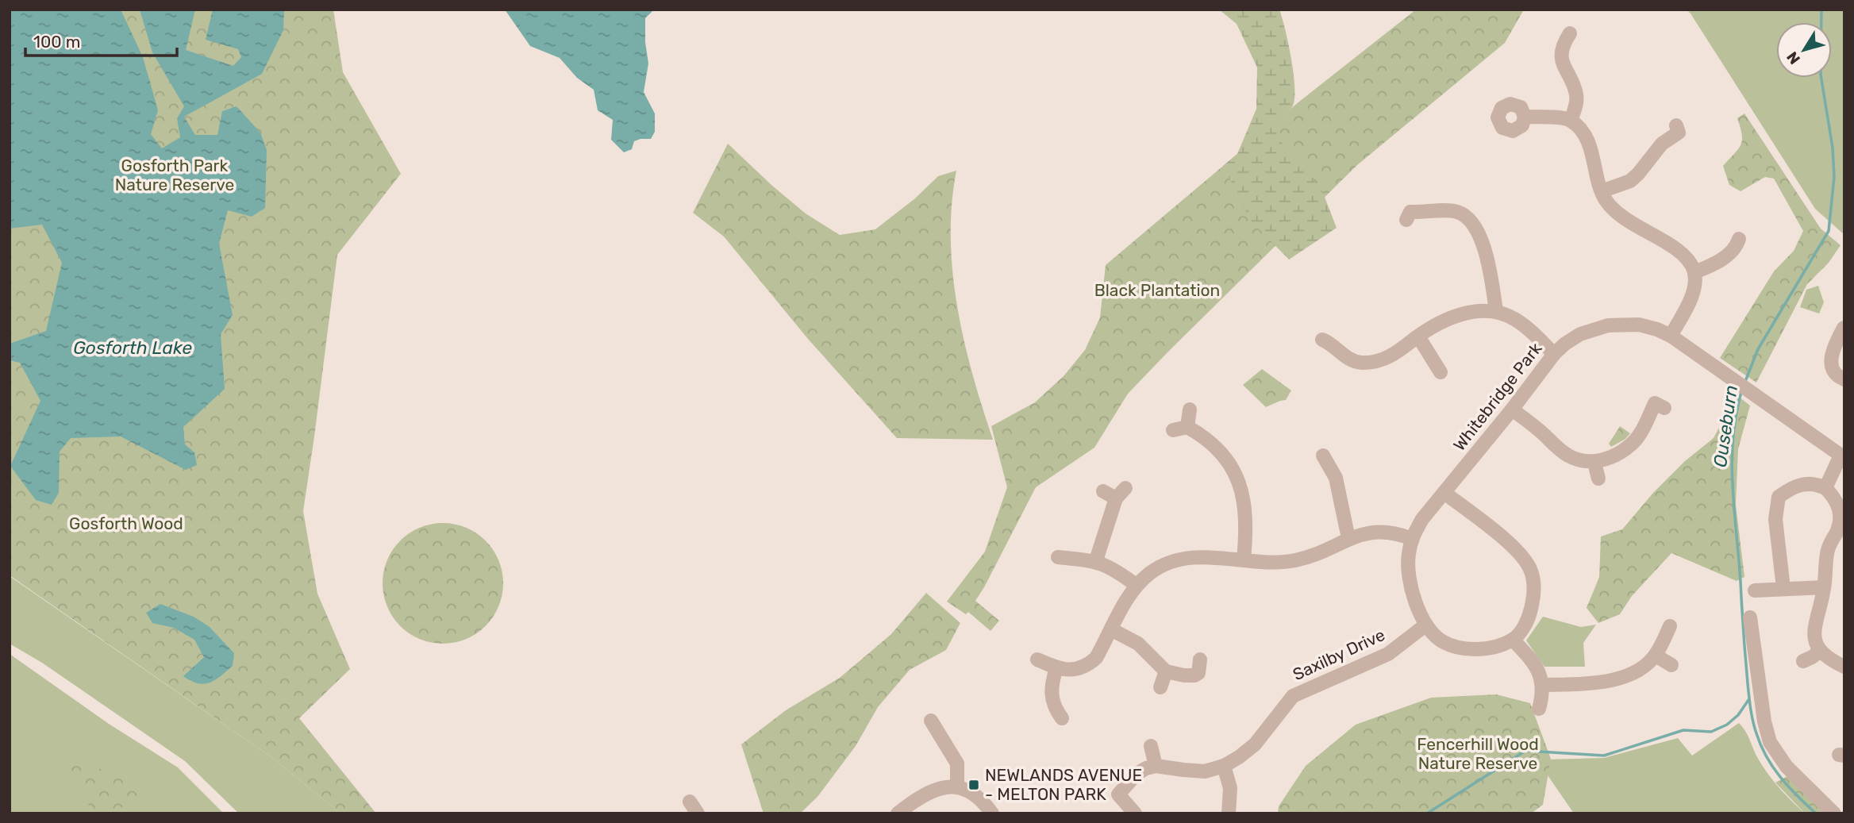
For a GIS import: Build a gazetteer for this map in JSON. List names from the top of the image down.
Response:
{
  "streets": {
    "street": ["Whitebridge Park", "Saxilby Drive"]
  },
  "crossings": [
    ["Whitebridge Park", "Saxilby Drive"]
  ],
  "water": ["Gosforth Lake", "Ouseburn"],
  "parks": [
    "Gosforth Park Nature Reserve",
    "Black Plantation",
    "Gosforth Wood",
    "Fencerhill Wood Nature Reserve"
  ],
  "places": {
    "transit": ["NEWLANDS AVENUE - MELTON PARK"]
  },
  "scale_bar": "100 m",
  "north": "bottom left"
}
